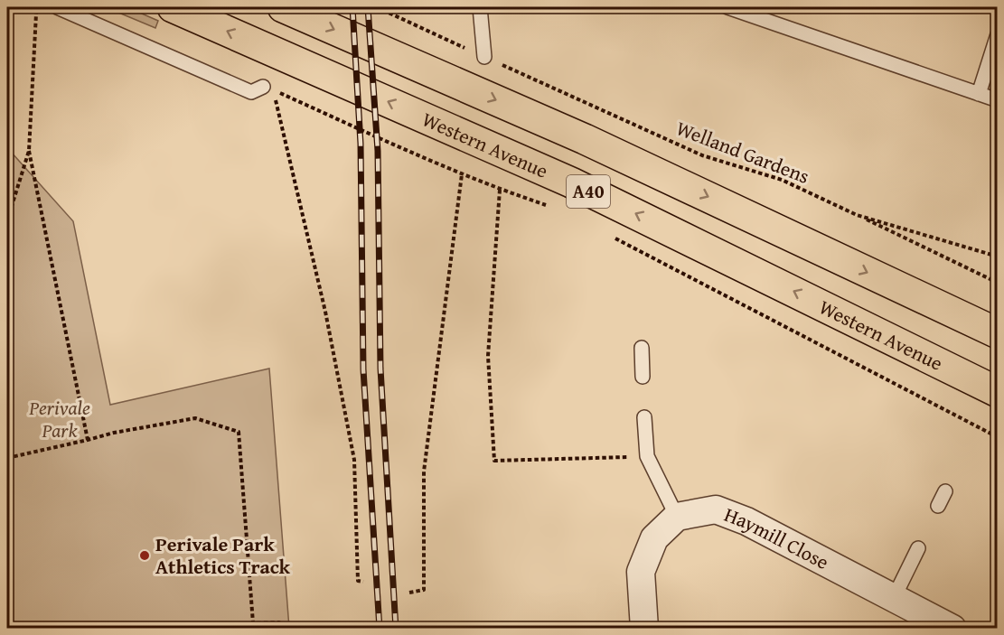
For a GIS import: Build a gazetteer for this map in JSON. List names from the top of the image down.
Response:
{
  "streets": {
    "highway": ["Western Avenue", "A40"],
    "street": ["Haymill Close"],
    "path": ["Welland Gardens"]
  },
  "parks": ["Perivale Park"],
  "places": ["Perivale Park Athletics Track"]
}
